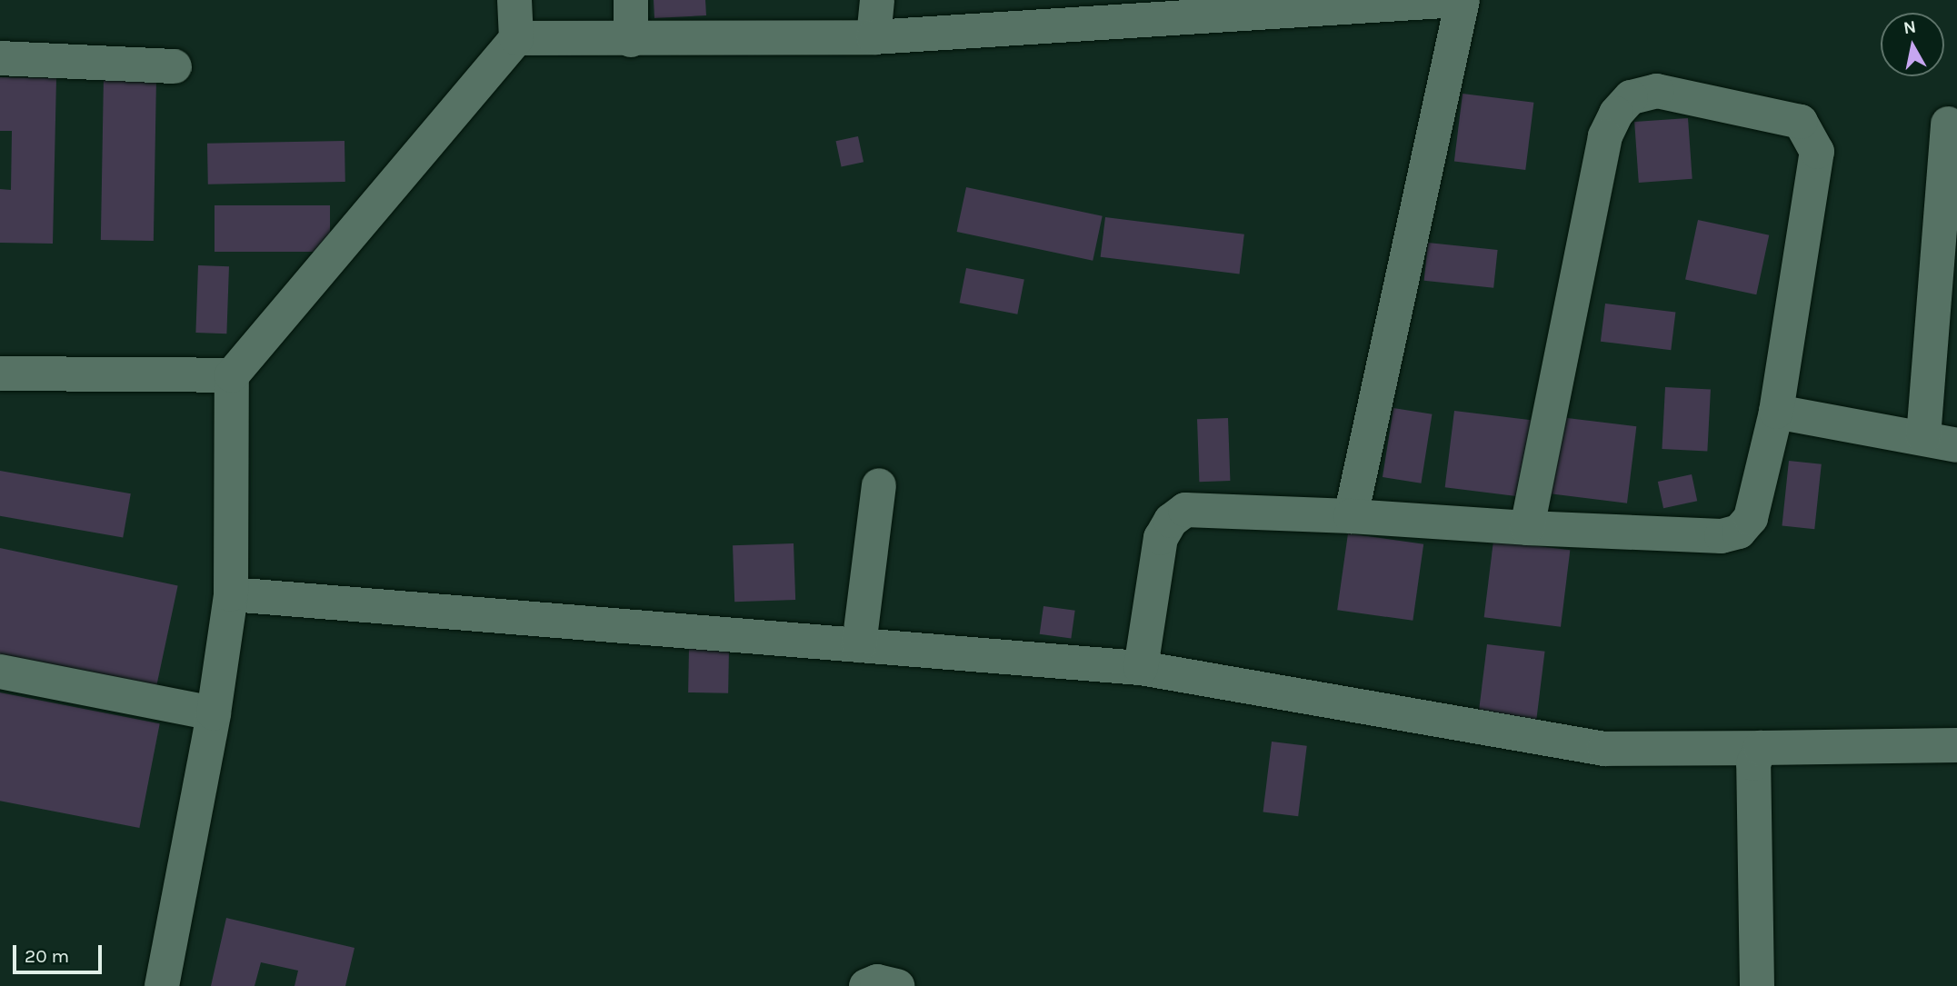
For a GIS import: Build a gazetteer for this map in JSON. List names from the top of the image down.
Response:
{
  "scale_bar": "20 m",
  "north": "top"
}
